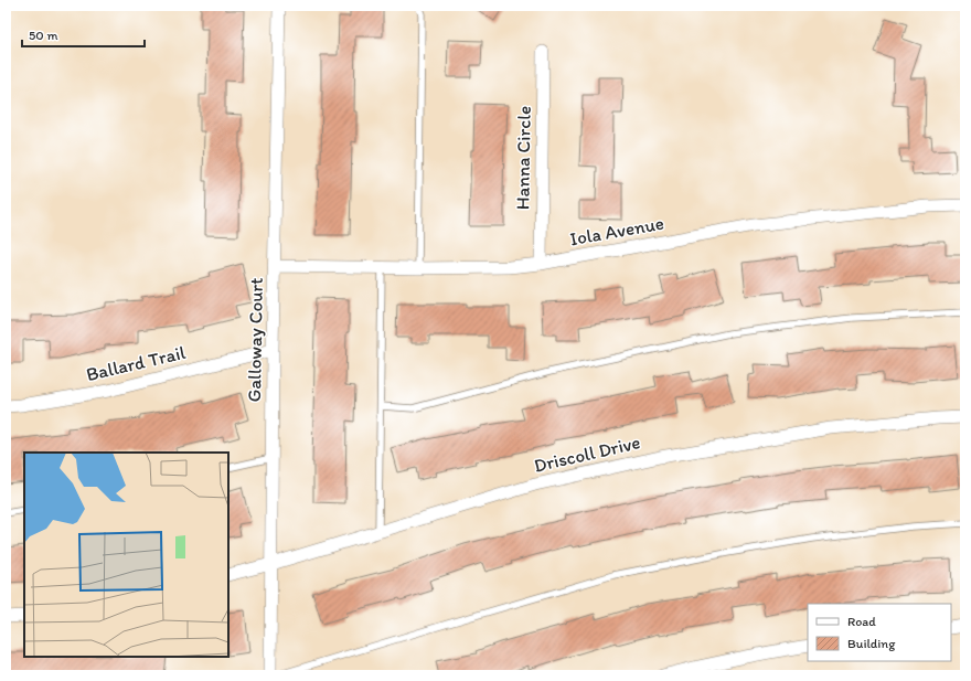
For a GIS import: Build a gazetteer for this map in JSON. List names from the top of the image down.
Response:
{
  "streets": {
    "street": [
      "Hanna Circle",
      "Iola Avenue",
      "Galloway Court",
      "Ballard Trail",
      "Driscoll Drive"
    ]
  },
  "crossings": [
    ["Hanna Circle", "Iola Avenue"],
    ["Iola Avenue", "Galloway Court"],
    ["Galloway Court", "Ballard Trail"],
    ["Galloway Court", "Driscoll Drive"]
  ],
  "legend": ["Road", "Building"],
  "scale_bar": "50 m"
}
